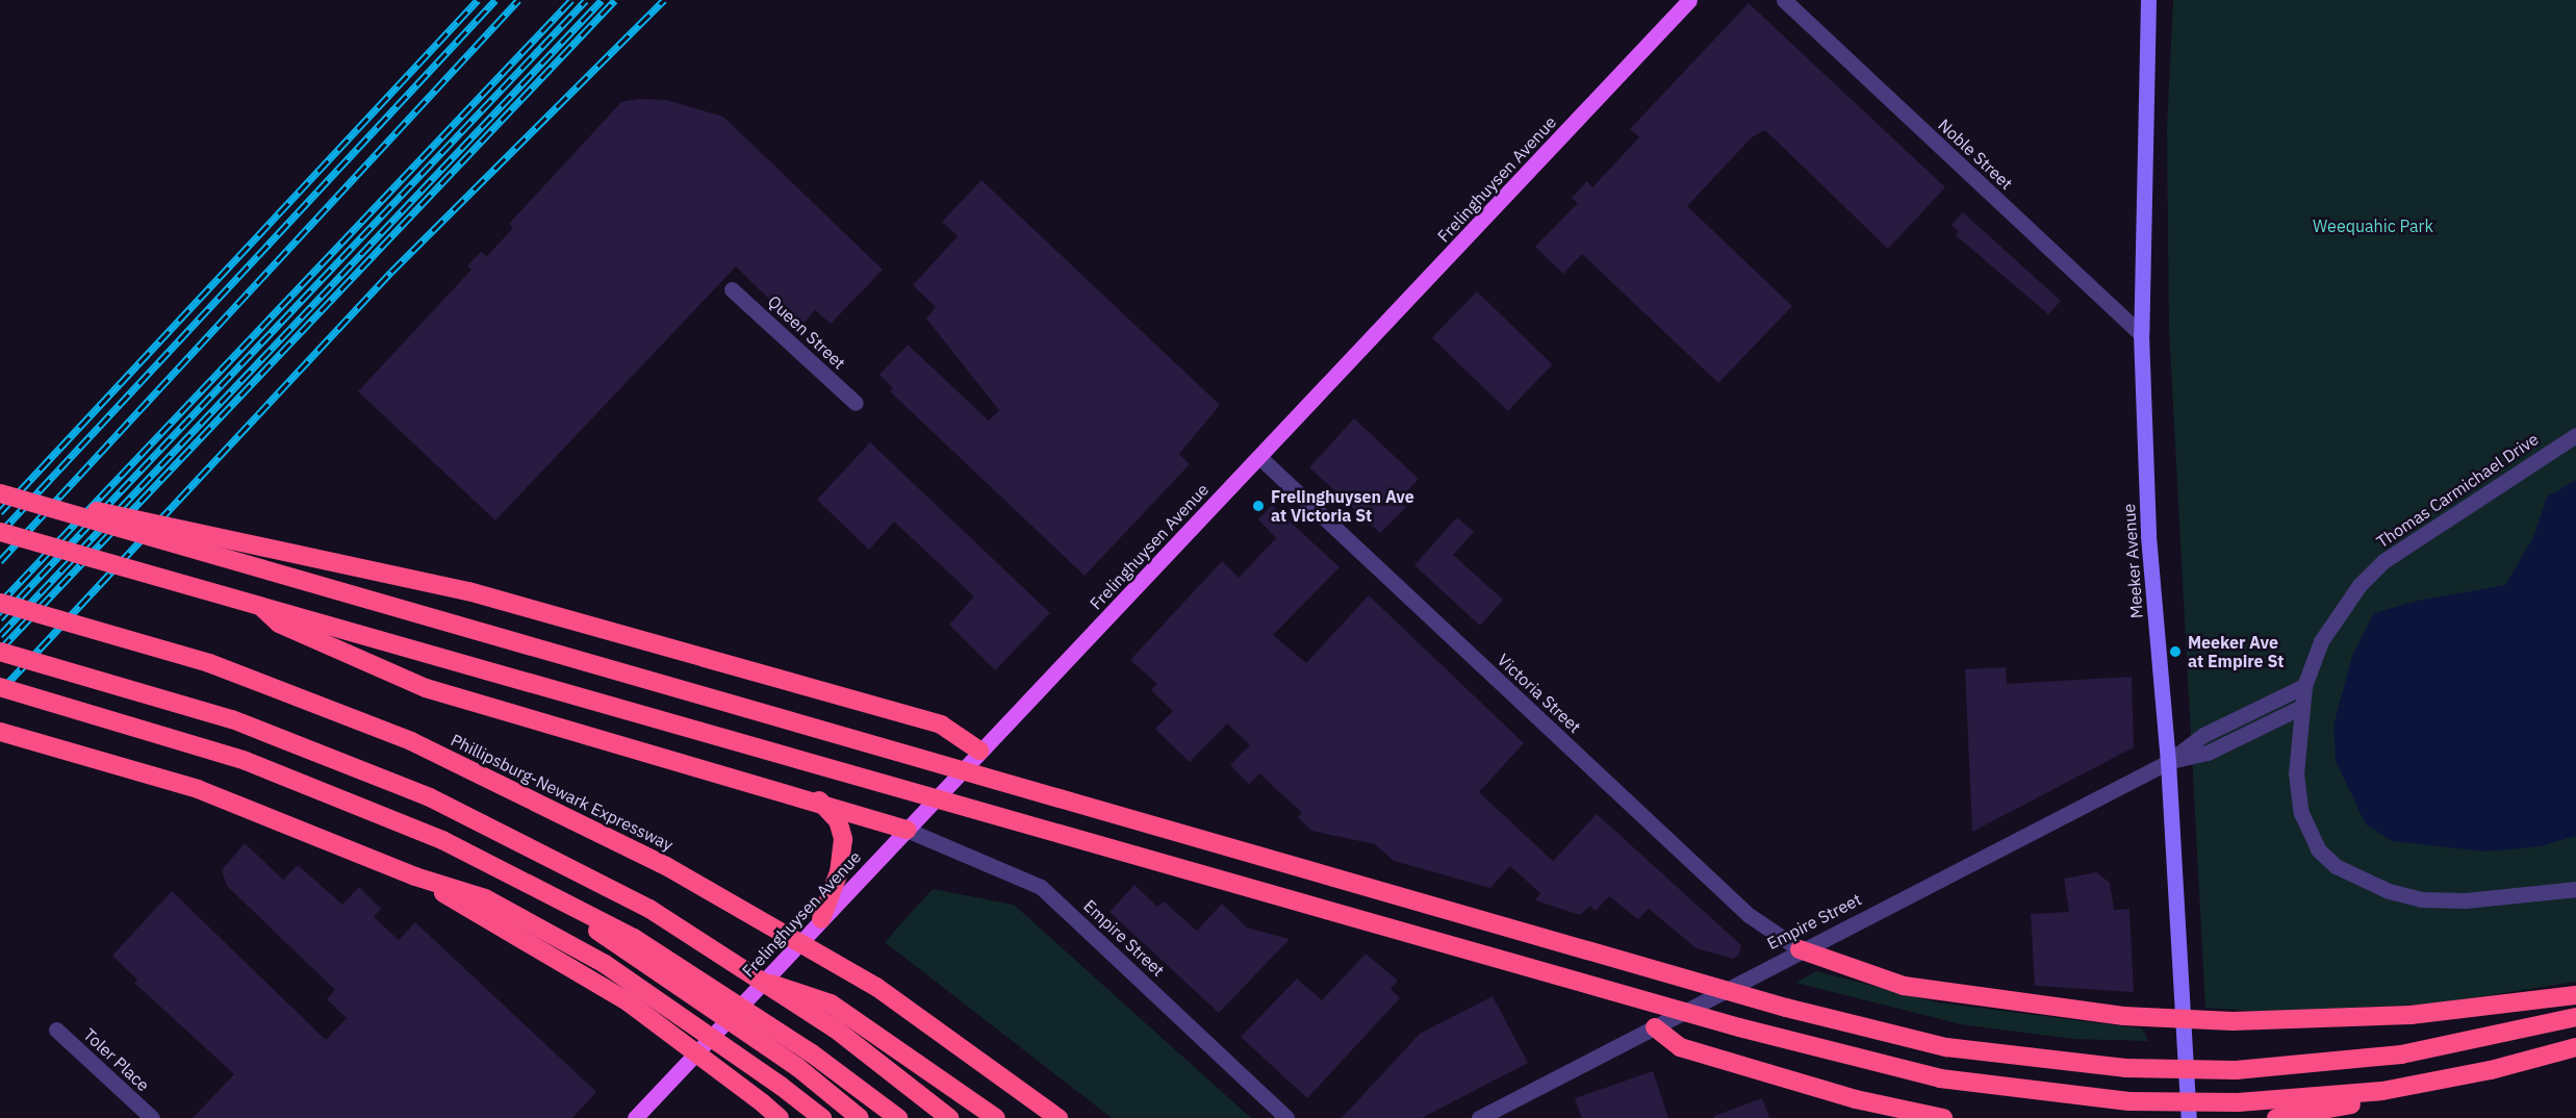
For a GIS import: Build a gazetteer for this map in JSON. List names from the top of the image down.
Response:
{
  "streets": {
    "highway": ["Phillipsburg-Newark Expressway"],
    "main road": ["Frelinghuysen Avenue", "Meeker Avenue"],
    "street": [
      "Noble Street",
      "Queen Street",
      "Thomas Carmichael Drive",
      "Victoria Street",
      "Empire Street",
      "Toler Place"
    ]
  },
  "crossings": [
    ["Noble Street", "Meeker Avenue"],
    ["Frelinghuysen Avenue", "Victoria Street"],
    ["Frelinghuysen Avenue", "Empire Street"],
    ["Meeker Avenue", "Empire Street"],
    ["Victoria Street", "Empire Street"]
  ],
  "parks": ["Weequahic Park"],
  "places": ["Frelinghuysen Ave at Victoria St", "Meeker Ave at Empire St"]
}
